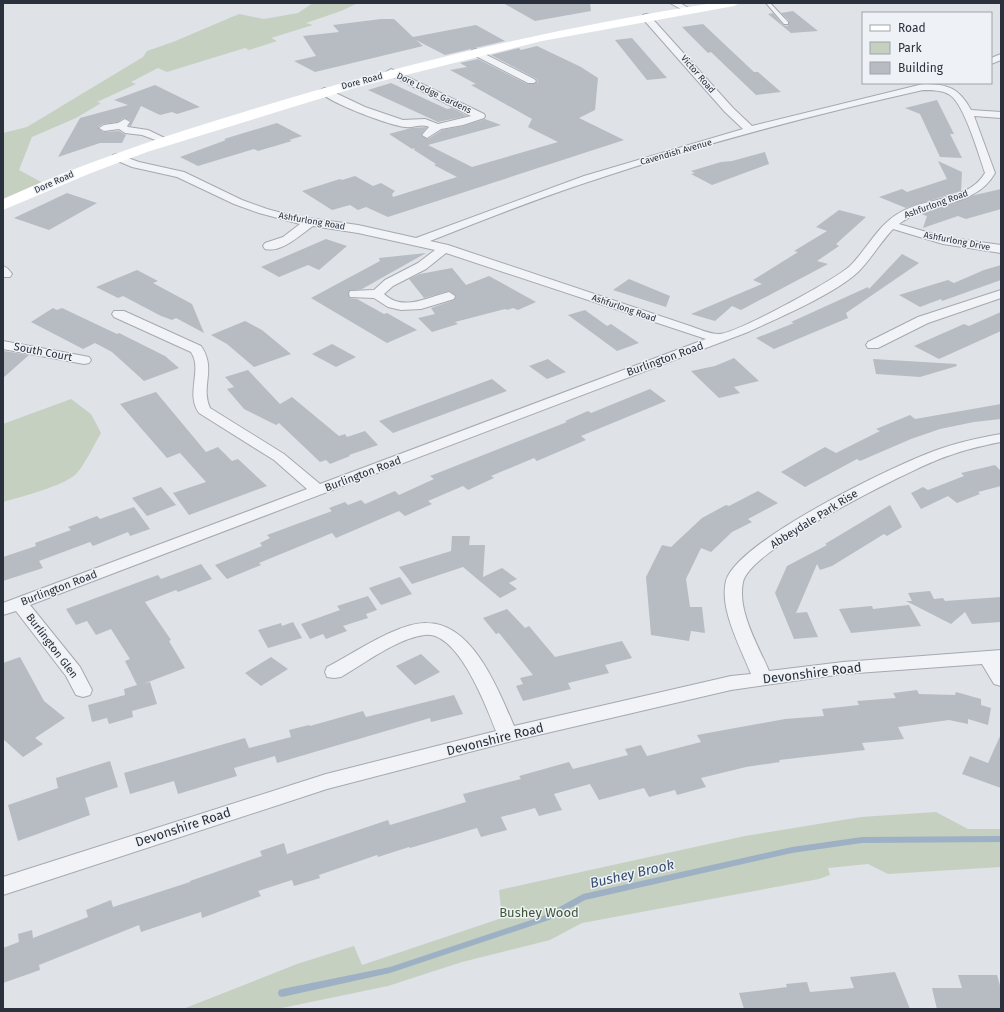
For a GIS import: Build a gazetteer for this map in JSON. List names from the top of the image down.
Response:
{
  "streets": {
    "street": [
      "Victor Road",
      "Dore Road",
      "Dore Lodge Gardens",
      "Cavendish Avenue",
      "Ashfurlong Road",
      "Ashfurlong Drive",
      "South Court",
      "Burlington Road",
      "Abbeydale Park Rise",
      "Burlington Glen",
      "Devonshire Road"
    ]
  },
  "crossings": [
    ["Victor Road", "Dore Road"],
    ["Victor Road", "Cavendish Avenue"],
    ["Dore Road", "Dore Lodge Gardens"],
    ["Dore Road", "Ashfurlong Road"],
    ["Cavendish Avenue", "Ashfurlong Road"],
    ["Ashfurlong Road", "Ashfurlong Drive"],
    ["Ashfurlong Road", "Burlington Road"],
    ["Burlington Road", "Burlington Glen"],
    ["Abbeydale Park Rise", "Devonshire Road"]
  ],
  "water": ["Bushey Brook"],
  "parks": ["Bushey Wood"],
  "legend": ["Road", "Park", "Building"]
}
